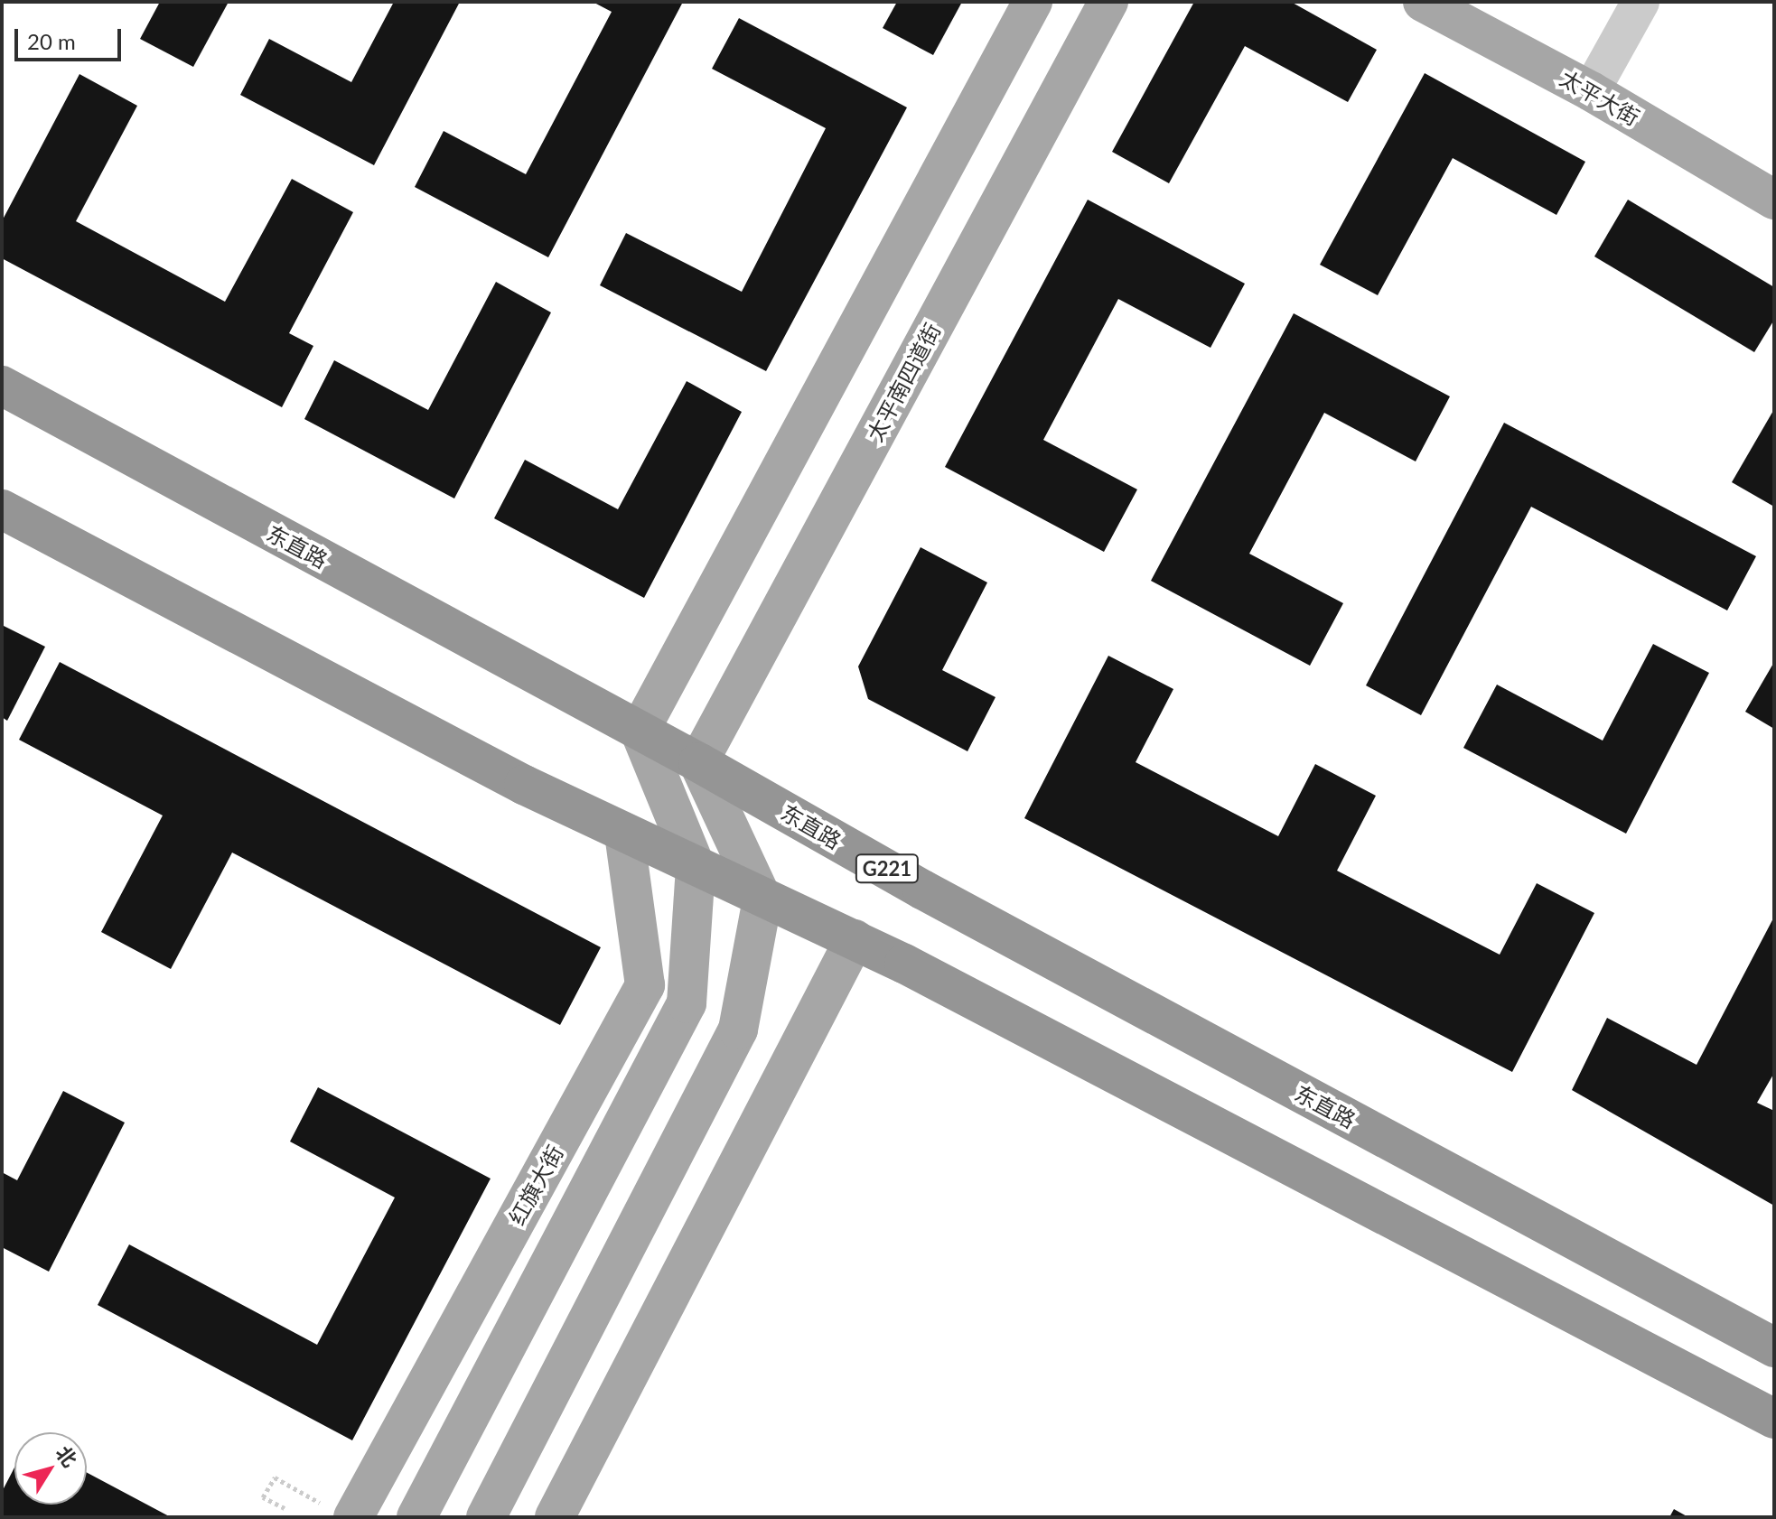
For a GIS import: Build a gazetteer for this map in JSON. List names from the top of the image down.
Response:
{
  "streets": {
    "highway": ["东直路", "G221"],
    "main road": ["太平大街", "太平南四道街", "红旗大街"]
  },
  "crossings": [
    ["太平南四道街", "东直路"]
  ],
  "scale_bar": "20 m",
  "north": "top right"
}
